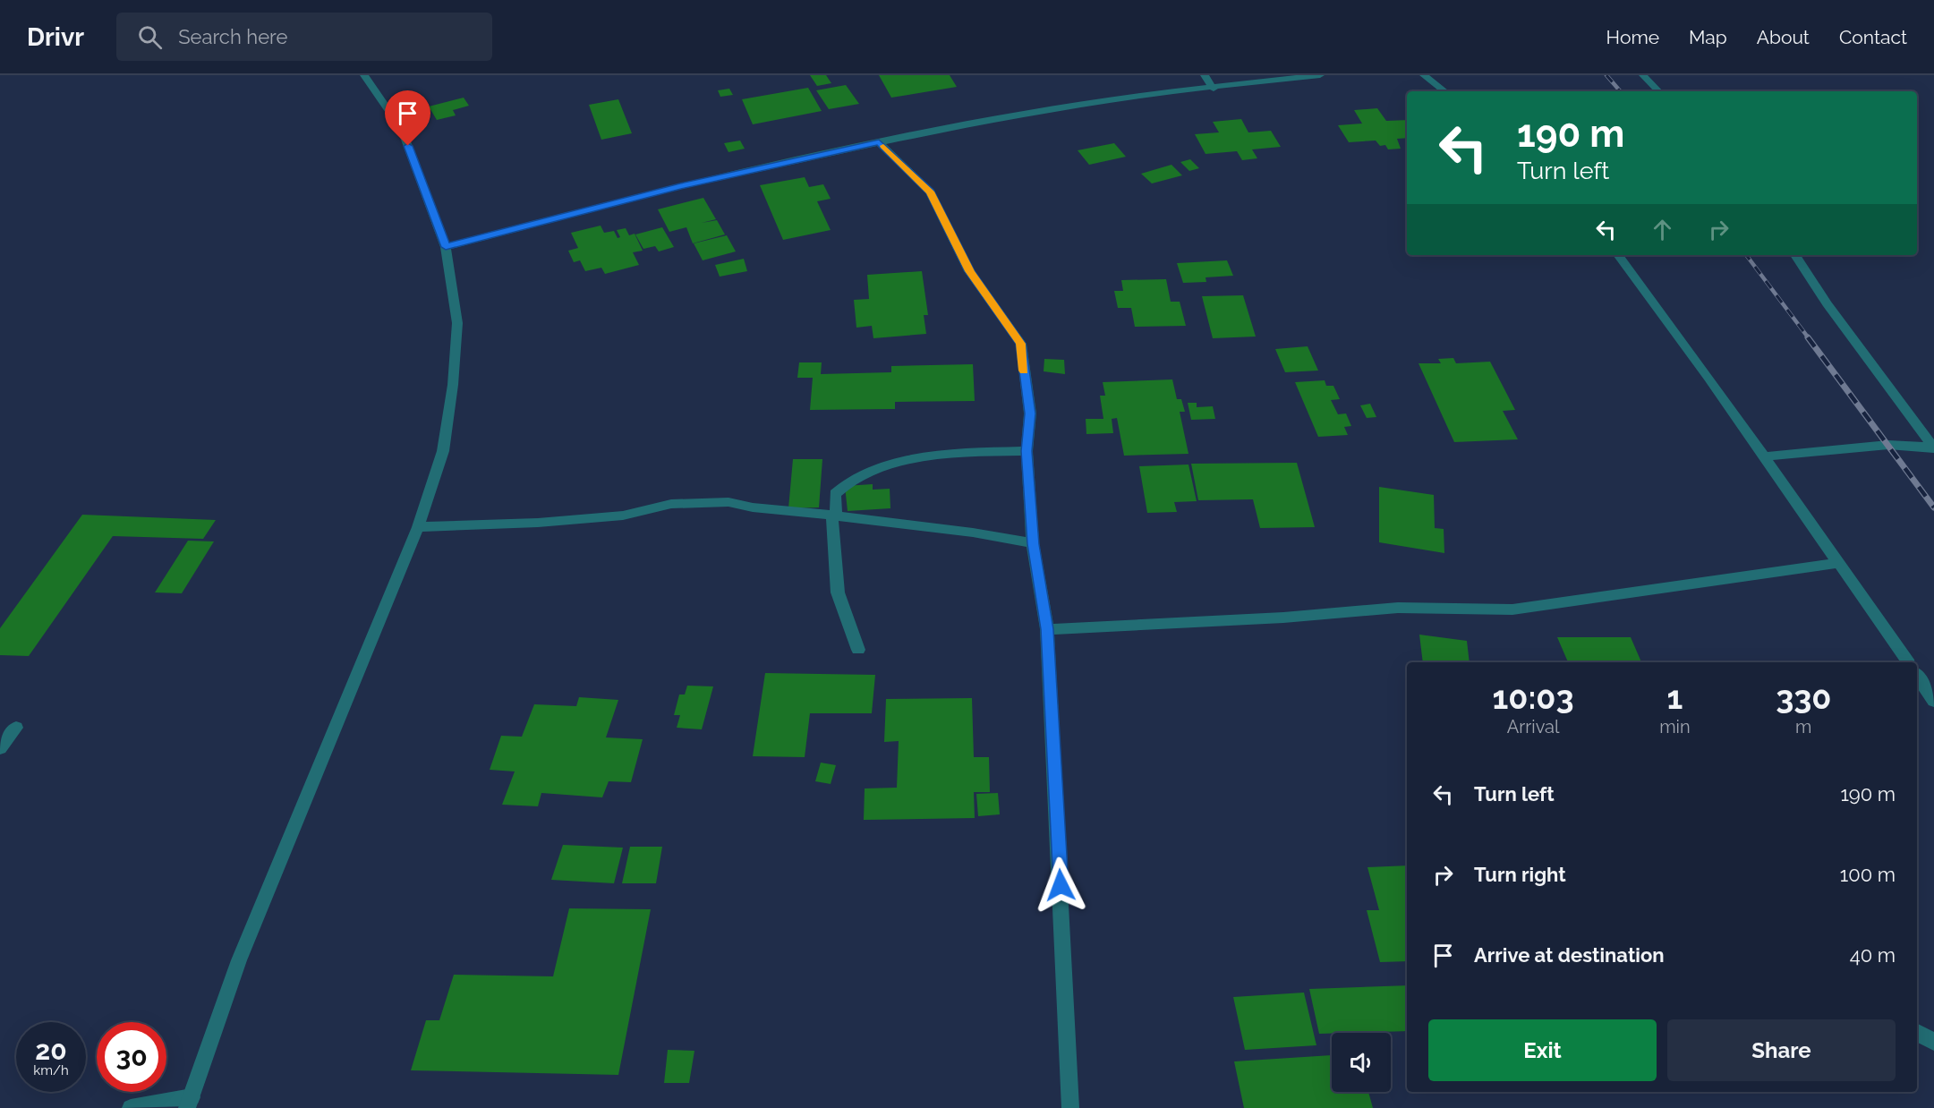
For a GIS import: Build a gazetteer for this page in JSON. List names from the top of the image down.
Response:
{
  "page": {
    "header": "Drivr",
    "search": "Search here",
    "nav": [
      "Home",
      "Map",
      "About",
      "Contact"
    ],
    "turn": ["190 m", "Turn left"],
    "eta": [
      "10:03",
      "Arrival",
      "1",
      "min",
      "330",
      "m"
    ],
    "list": [
      {
        "name": "Turn left",
        "value": "190 m"
      },
      {
        "name": "Turn right",
        "value": "100 m"
      },
      {
        "name": "Arrive at destination",
        "value": "40 m"
      }
    ],
    "buttons": ["Exit", "Share"],
    "speed": "20 km/h",
    "limit": "30"
  }
}
